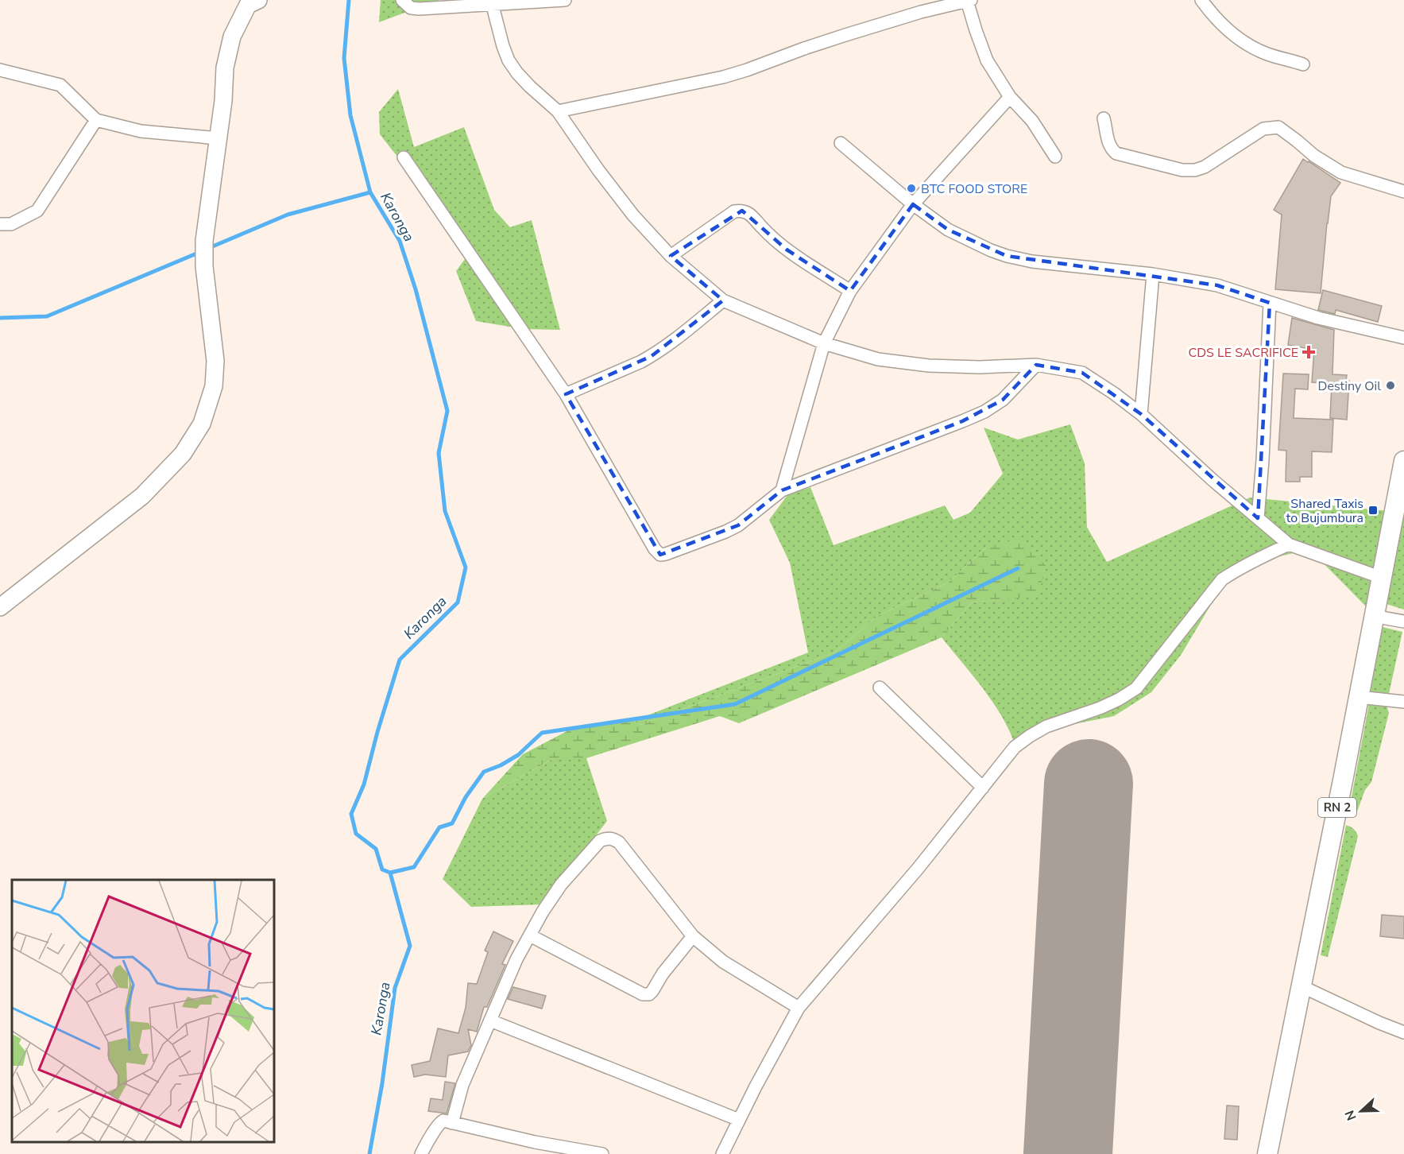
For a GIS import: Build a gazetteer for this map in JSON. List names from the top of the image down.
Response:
{
  "streets": {
    "main road": ["RN 2"]
  },
  "water": ["Karonga"],
  "places": {
    "other": ["BTC FOOD STORE", "Destiny Oil"],
    "health": ["CDS LE SACRIFICE"],
    "transit": ["Shared Taxis to Bujumbura"]
  },
  "north": "left"
}
